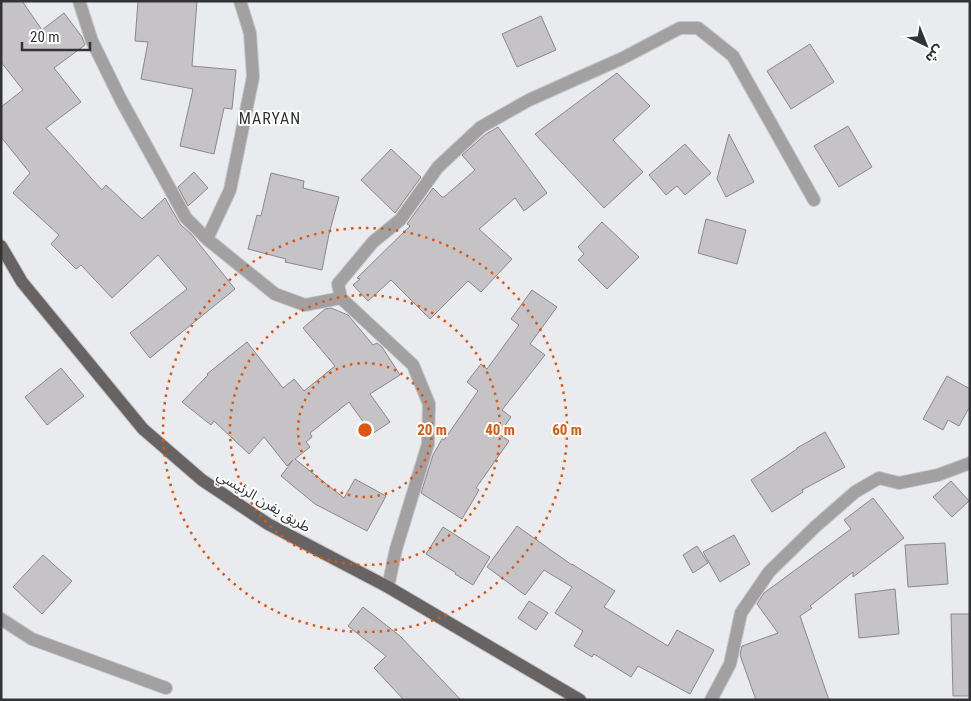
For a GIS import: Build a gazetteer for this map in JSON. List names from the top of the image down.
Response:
{
  "streets": {
    "main road": ["طريق يفرن الرئيسي"]
  },
  "districts": ["MARYAN"],
  "scale_bar": "20 m",
  "north": "bottom right",
  "rings": ["20 m", "40 m", "60 m"]
}
